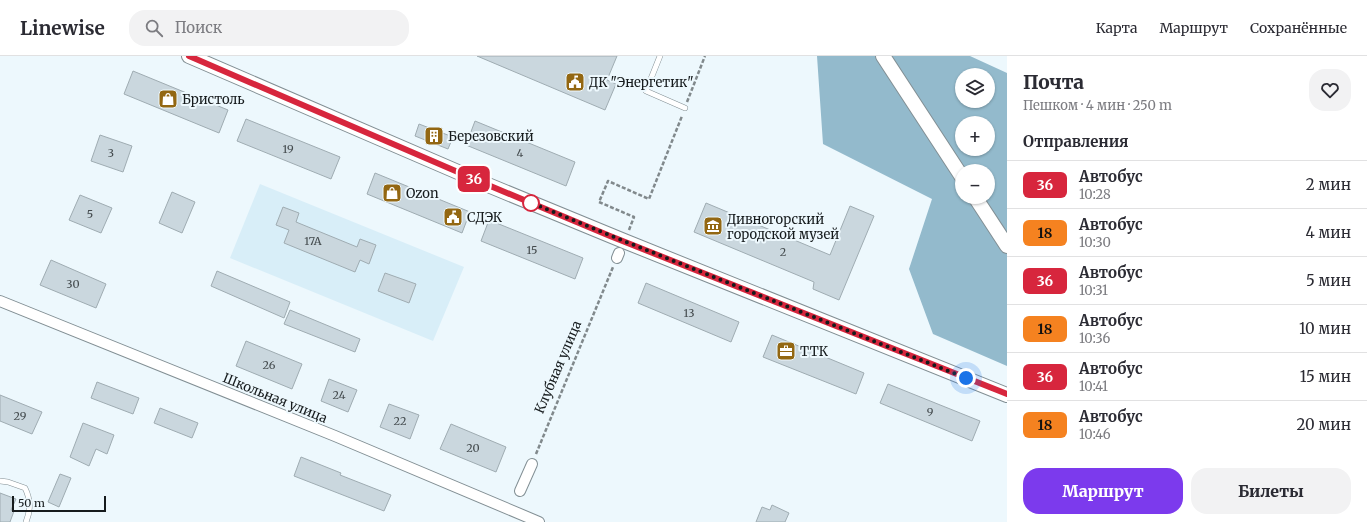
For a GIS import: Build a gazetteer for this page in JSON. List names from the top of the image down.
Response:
{
  "streets": {
    "street": ["Школьная улица"],
    "path": ["Клубная улица"]
  },
  "places": {
    "public building": ["ДК \"Энергетик\"", "СДЭК"],
    "shop": ["Бристоль", "Ozon"],
    "building": ["Березовский"],
    "museum": ["Дивногорский городской музей"],
    "office": ["ТТК"]
  },
  "lines": ["bus line 36"],
  "house_numbers": [
    "19",
    "3",
    "4",
    "5",
    "17А",
    "15",
    "2",
    "30",
    "13",
    "26",
    "24",
    "9",
    "29",
    "22",
    "20"
  ],
  "scale_bar": "50 m",
  "page": {
    "header": "Linewise",
    "search": "Поиск",
    "nav": ["Карта", "Маршрут", "Сохранённые"],
    "on_map": "36",
    "heading": [
      ["Почта", "Пешком · 4 мин · 250 m"],
      "Отправления"
    ],
    "map_buttons": ["+", "−"],
    "list": [
      {
        "mark": "36",
        "name": "Автобус",
        "note": "10:28",
        "value": "2 мин"
      },
      {
        "mark": "18",
        "name": "Автобус",
        "note": "10:30",
        "value": "4 мин"
      },
      {
        "mark": "36",
        "name": "Автобус",
        "note": "10:31",
        "value": "5 мин"
      },
      {
        "mark": "18",
        "name": "Автобус",
        "note": "10:36",
        "value": "10 мин"
      },
      {
        "mark": "36",
        "name": "Автобус",
        "note": "10:41",
        "value": "15 мин"
      },
      {
        "mark": "18",
        "name": "Автобус",
        "note": "10:46",
        "value": "20 мин"
      }
    ],
    "buttons": ["Маршрут", "Билеты"],
    "scale": "50 m"
  }
}
